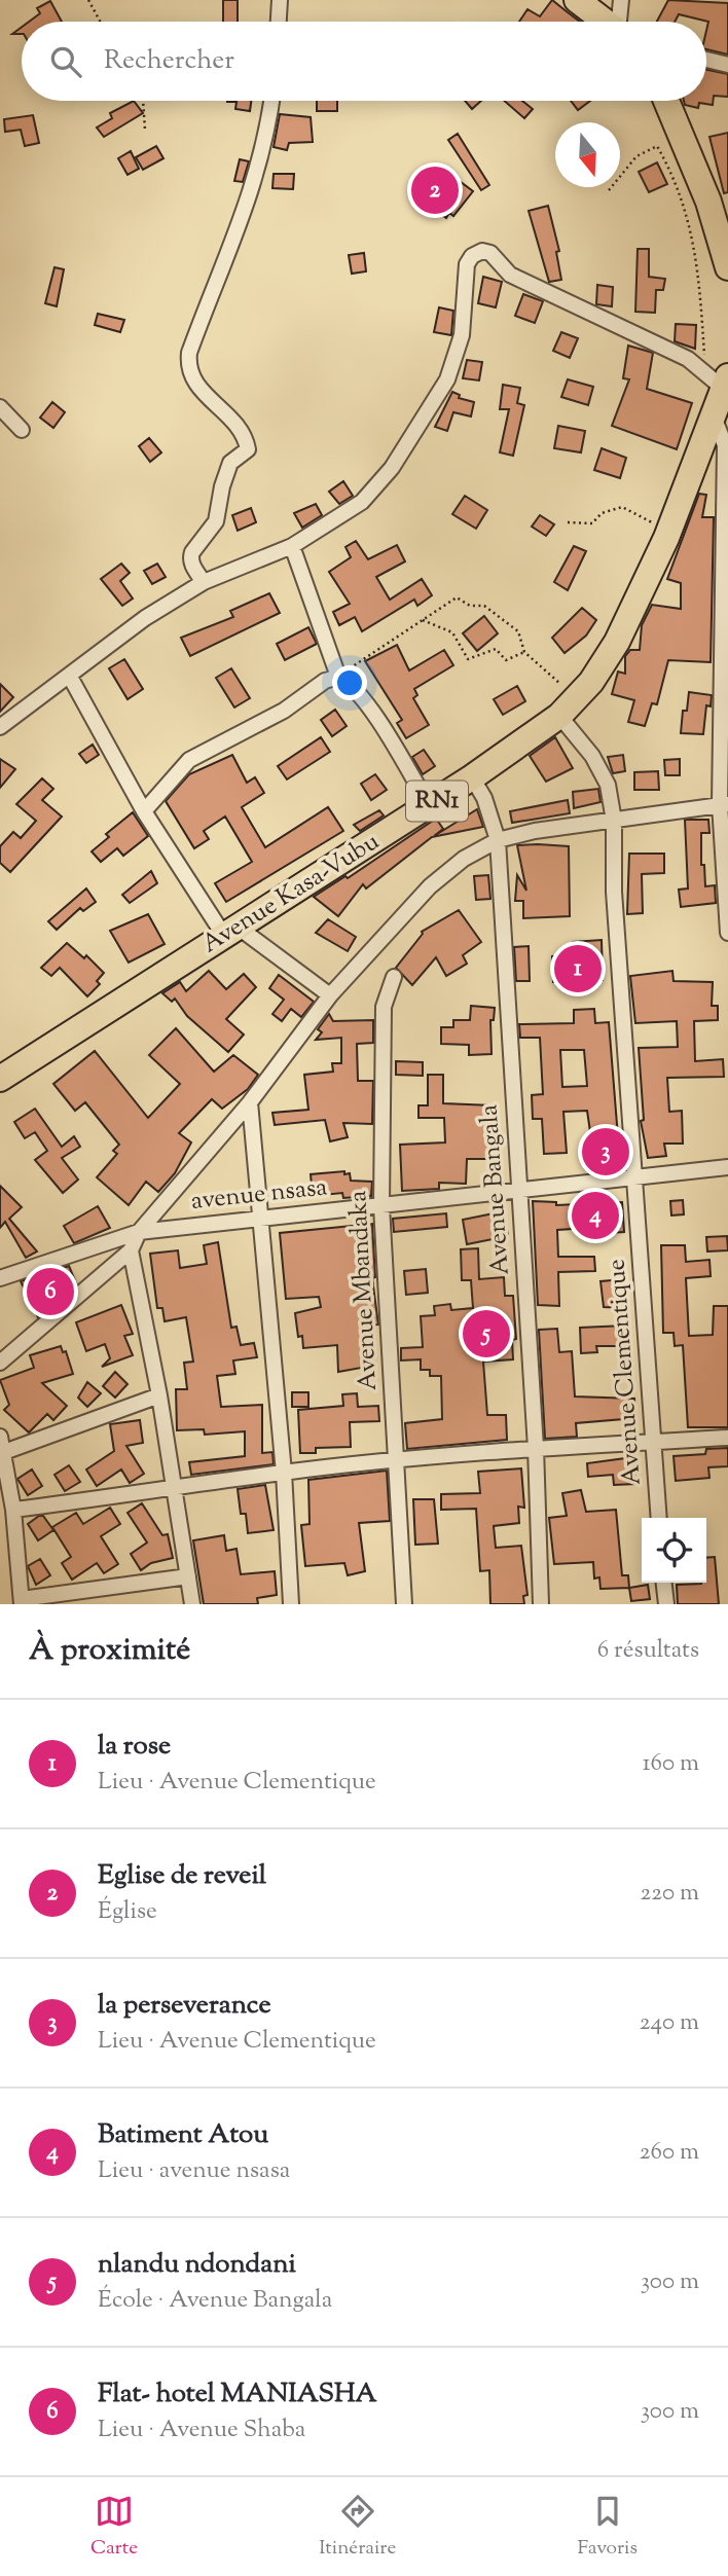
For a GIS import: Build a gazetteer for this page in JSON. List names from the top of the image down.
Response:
{
  "streets": {
    "highway": ["RN1", "Avenue Kasa-Vubu"],
    "street": [
      "Avenue Bangala",
      "avenue nsasa",
      "Avenue Mbandaka",
      "Avenue Clementique"
    ]
  },
  "crossings": [
    ["Avenue Kasa-Vubu", "Avenue Bangala"],
    ["Avenue Kasa-Vubu", "Avenue Clementique"],
    ["Avenue Bangala", "avenue nsasa"],
    ["avenue nsasa", "Avenue Mbandaka"],
    ["avenue nsasa", "Avenue Clementique"]
  ],
  "north": "bottom",
  "page": {
    "search": "Rechercher",
    "pins": [
      "2",
      "1",
      "3",
      "4",
      "6",
      "5"
    ],
    "heading": ["À proximité", "6 résultats"],
    "list": [
      {
        "mark": "1",
        "name": "la rose",
        "note": "Lieu · Avenue Clementique",
        "value": "160 m"
      },
      {
        "mark": "2",
        "name": "Eglise de reveil",
        "note": "Église",
        "value": "220 m"
      },
      {
        "mark": "3",
        "name": "la perseverance",
        "note": "Lieu · Avenue Clementique",
        "value": "240 m"
      },
      {
        "mark": "4",
        "name": "Batiment Atou",
        "note": "Lieu · avenue nsasa",
        "value": "260 m"
      },
      {
        "mark": "5",
        "name": "nlandu ndondani",
        "note": "École · Avenue Bangala",
        "value": "300 m"
      },
      {
        "mark": "6",
        "name": "Flat- hotel MANIASHA",
        "note": "Lieu · Avenue Shaba",
        "value": "300 m"
      }
    ],
    "nav": ["Carte", "Itinéraire", "Favoris"]
  }
}
